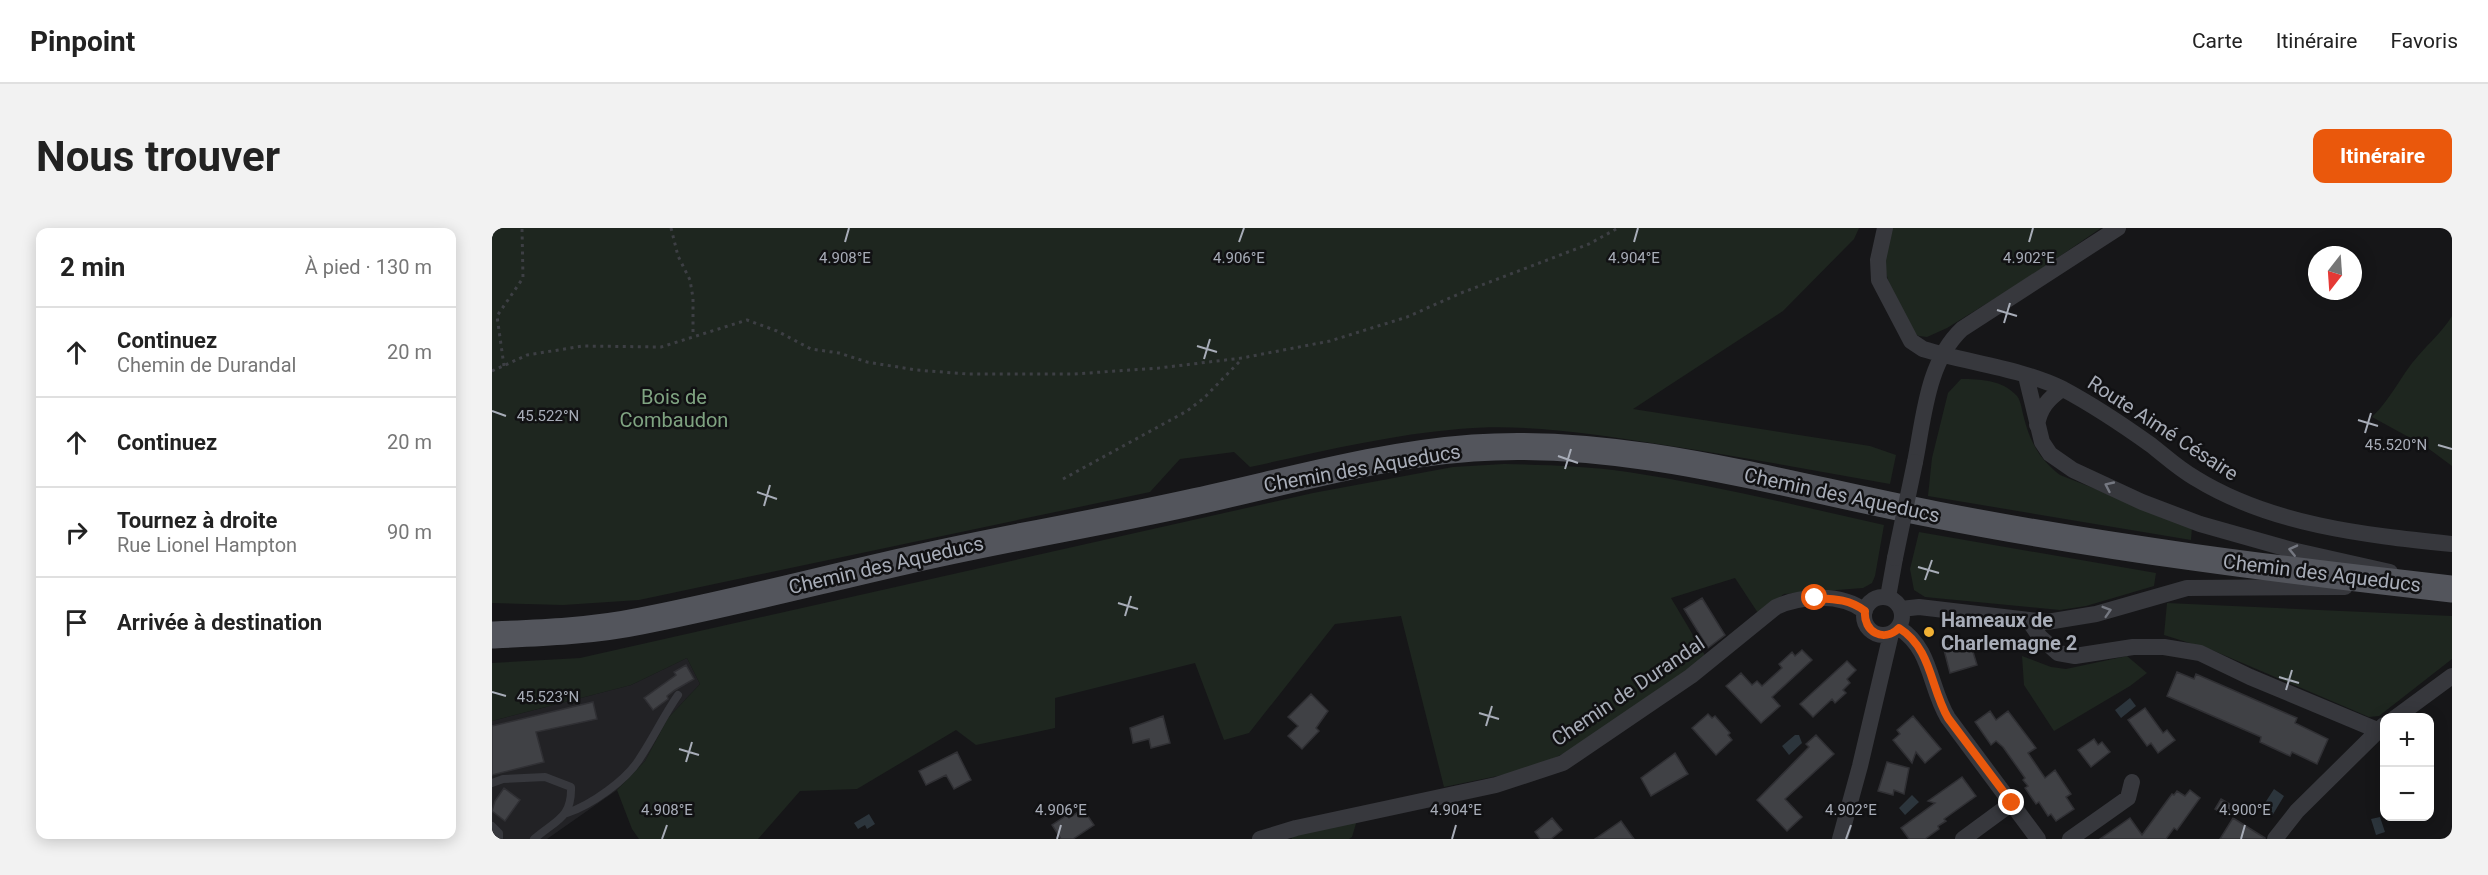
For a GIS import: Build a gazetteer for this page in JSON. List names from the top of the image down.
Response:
{
  "streets": {
    "main road": ["Chemin des Aqueducs"],
    "street": ["Route Aimé Césaire", "Chemin de Durandal"]
  },
  "parks": ["Bois de Combaudon"],
  "places": ["Hameaux de Charlemagne 2"],
  "north": "bottom",
  "page": {
    "header": "Pinpoint",
    "nav": ["Carte", "Itinéraire", "Favoris"],
    "buttons": "Itinéraire",
    "title": "Nous trouver",
    "heading": ["2 min", "À pied · 130 m"],
    "list": [
      ["Continuez", "Chemin de Durandal", "20 m"],
      ["Continuez", "20 m"],
      ["Tournez à droite", "Rue Lionel Hampton", "90 m"],
      "Arrivée à destination"
    ],
    "map_buttons": ["+", "−"]
  },
  "coordinates": [
    "4.908°E",
    "4.906°E",
    "4.904°E",
    "4.902°E",
    "45.522°N",
    "45.520°N",
    "45.523°N",
    "4.900°E"
  ]
}
